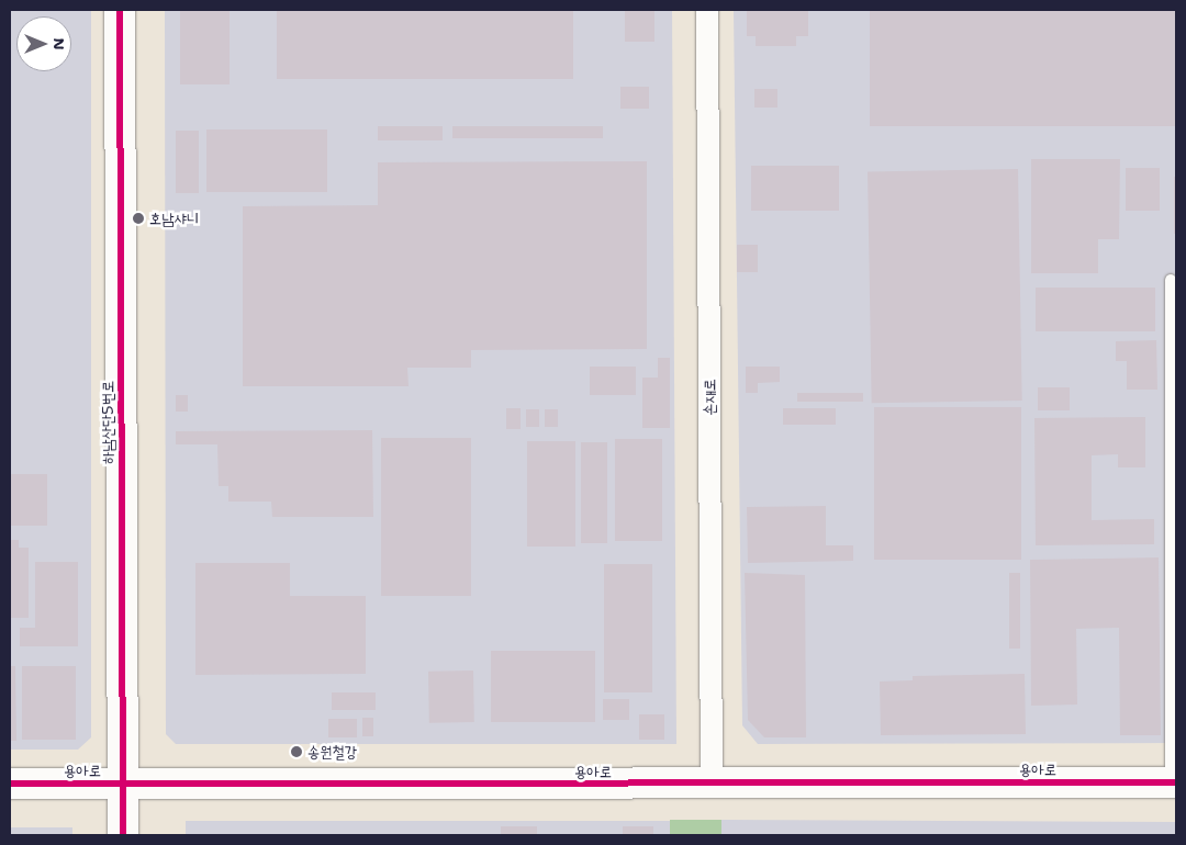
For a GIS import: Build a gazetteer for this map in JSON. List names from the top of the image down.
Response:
{
  "streets": {
    "street": ["손재로", "하남산단5번로", "용아로"]
  },
  "crossings": [
    ["손재로", "용아로"],
    ["하남산단5번로", "용아로"]
  ],
  "places": ["호남샤니", "송원철강"],
  "north": "right"
}
